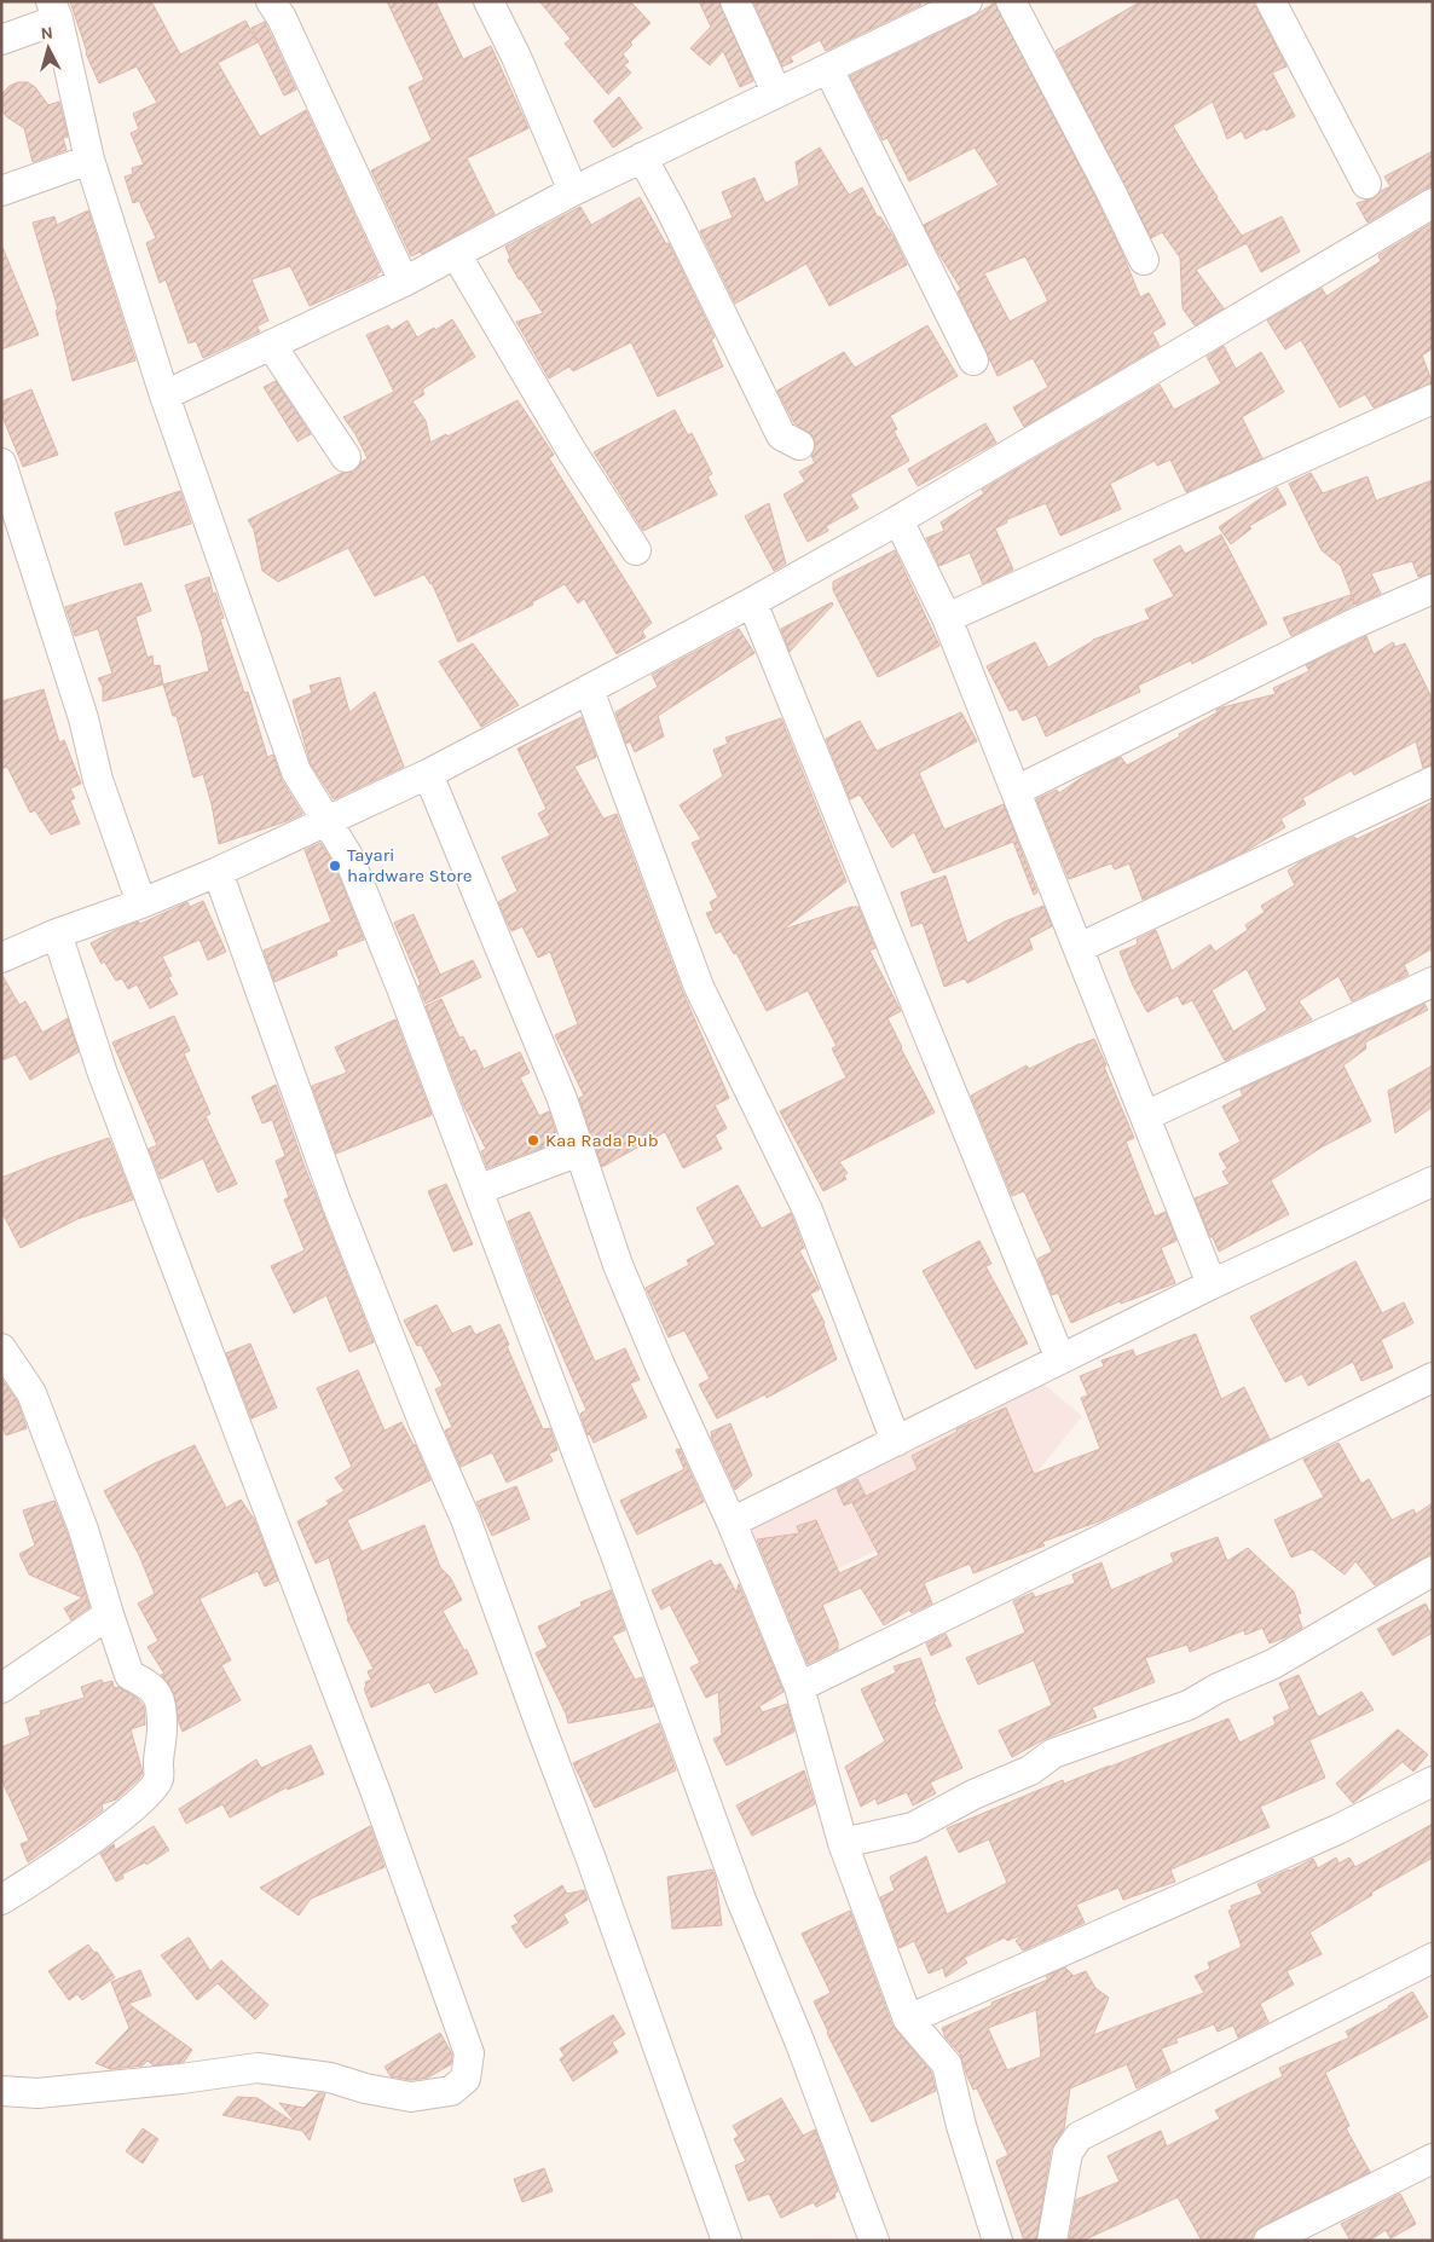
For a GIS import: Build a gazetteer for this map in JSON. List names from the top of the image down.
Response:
{
  "places": ["Tayari hardware Store", "Kaa Rada Pub"],
  "north": "top"
}
